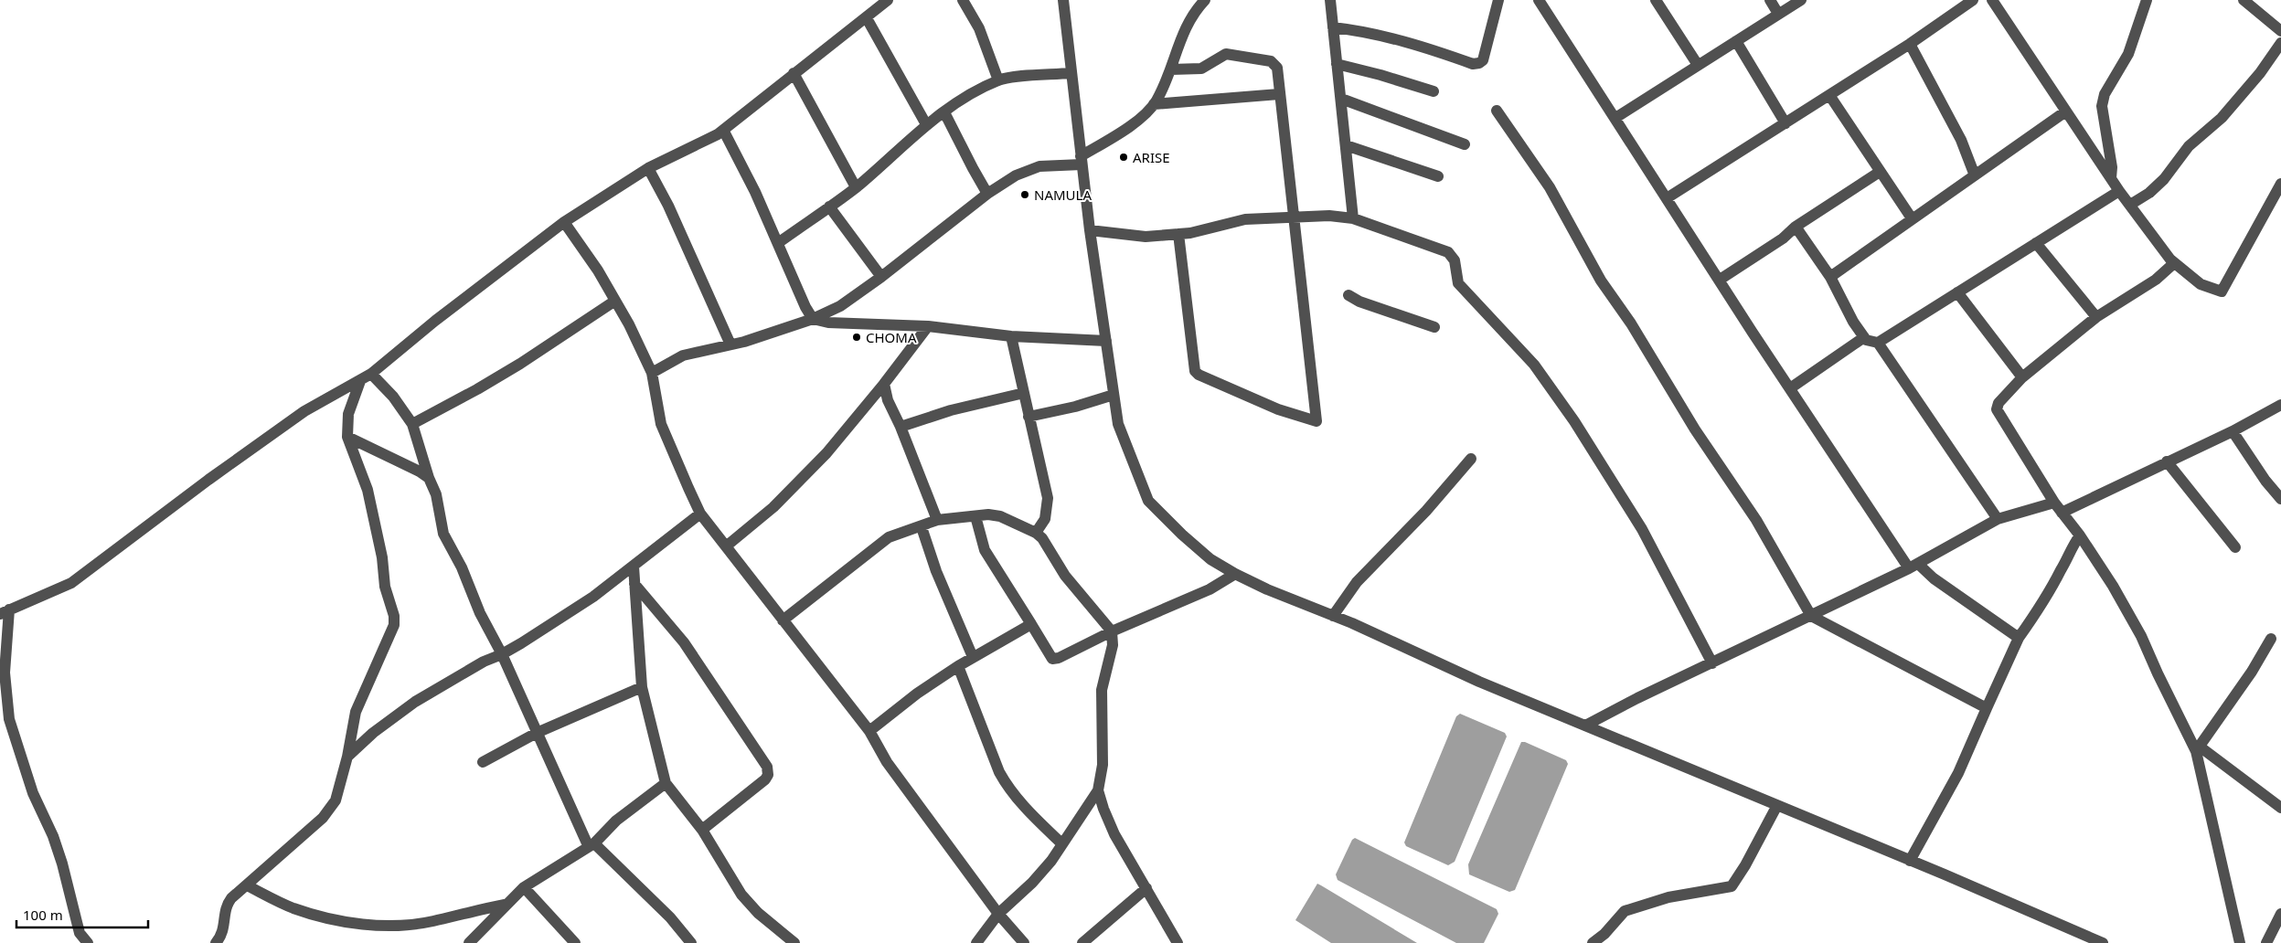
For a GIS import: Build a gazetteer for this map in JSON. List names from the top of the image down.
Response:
{
  "places": ["ARISE", "NAMULA", "CHOMA"],
  "scale_bar": "100 m"
}
